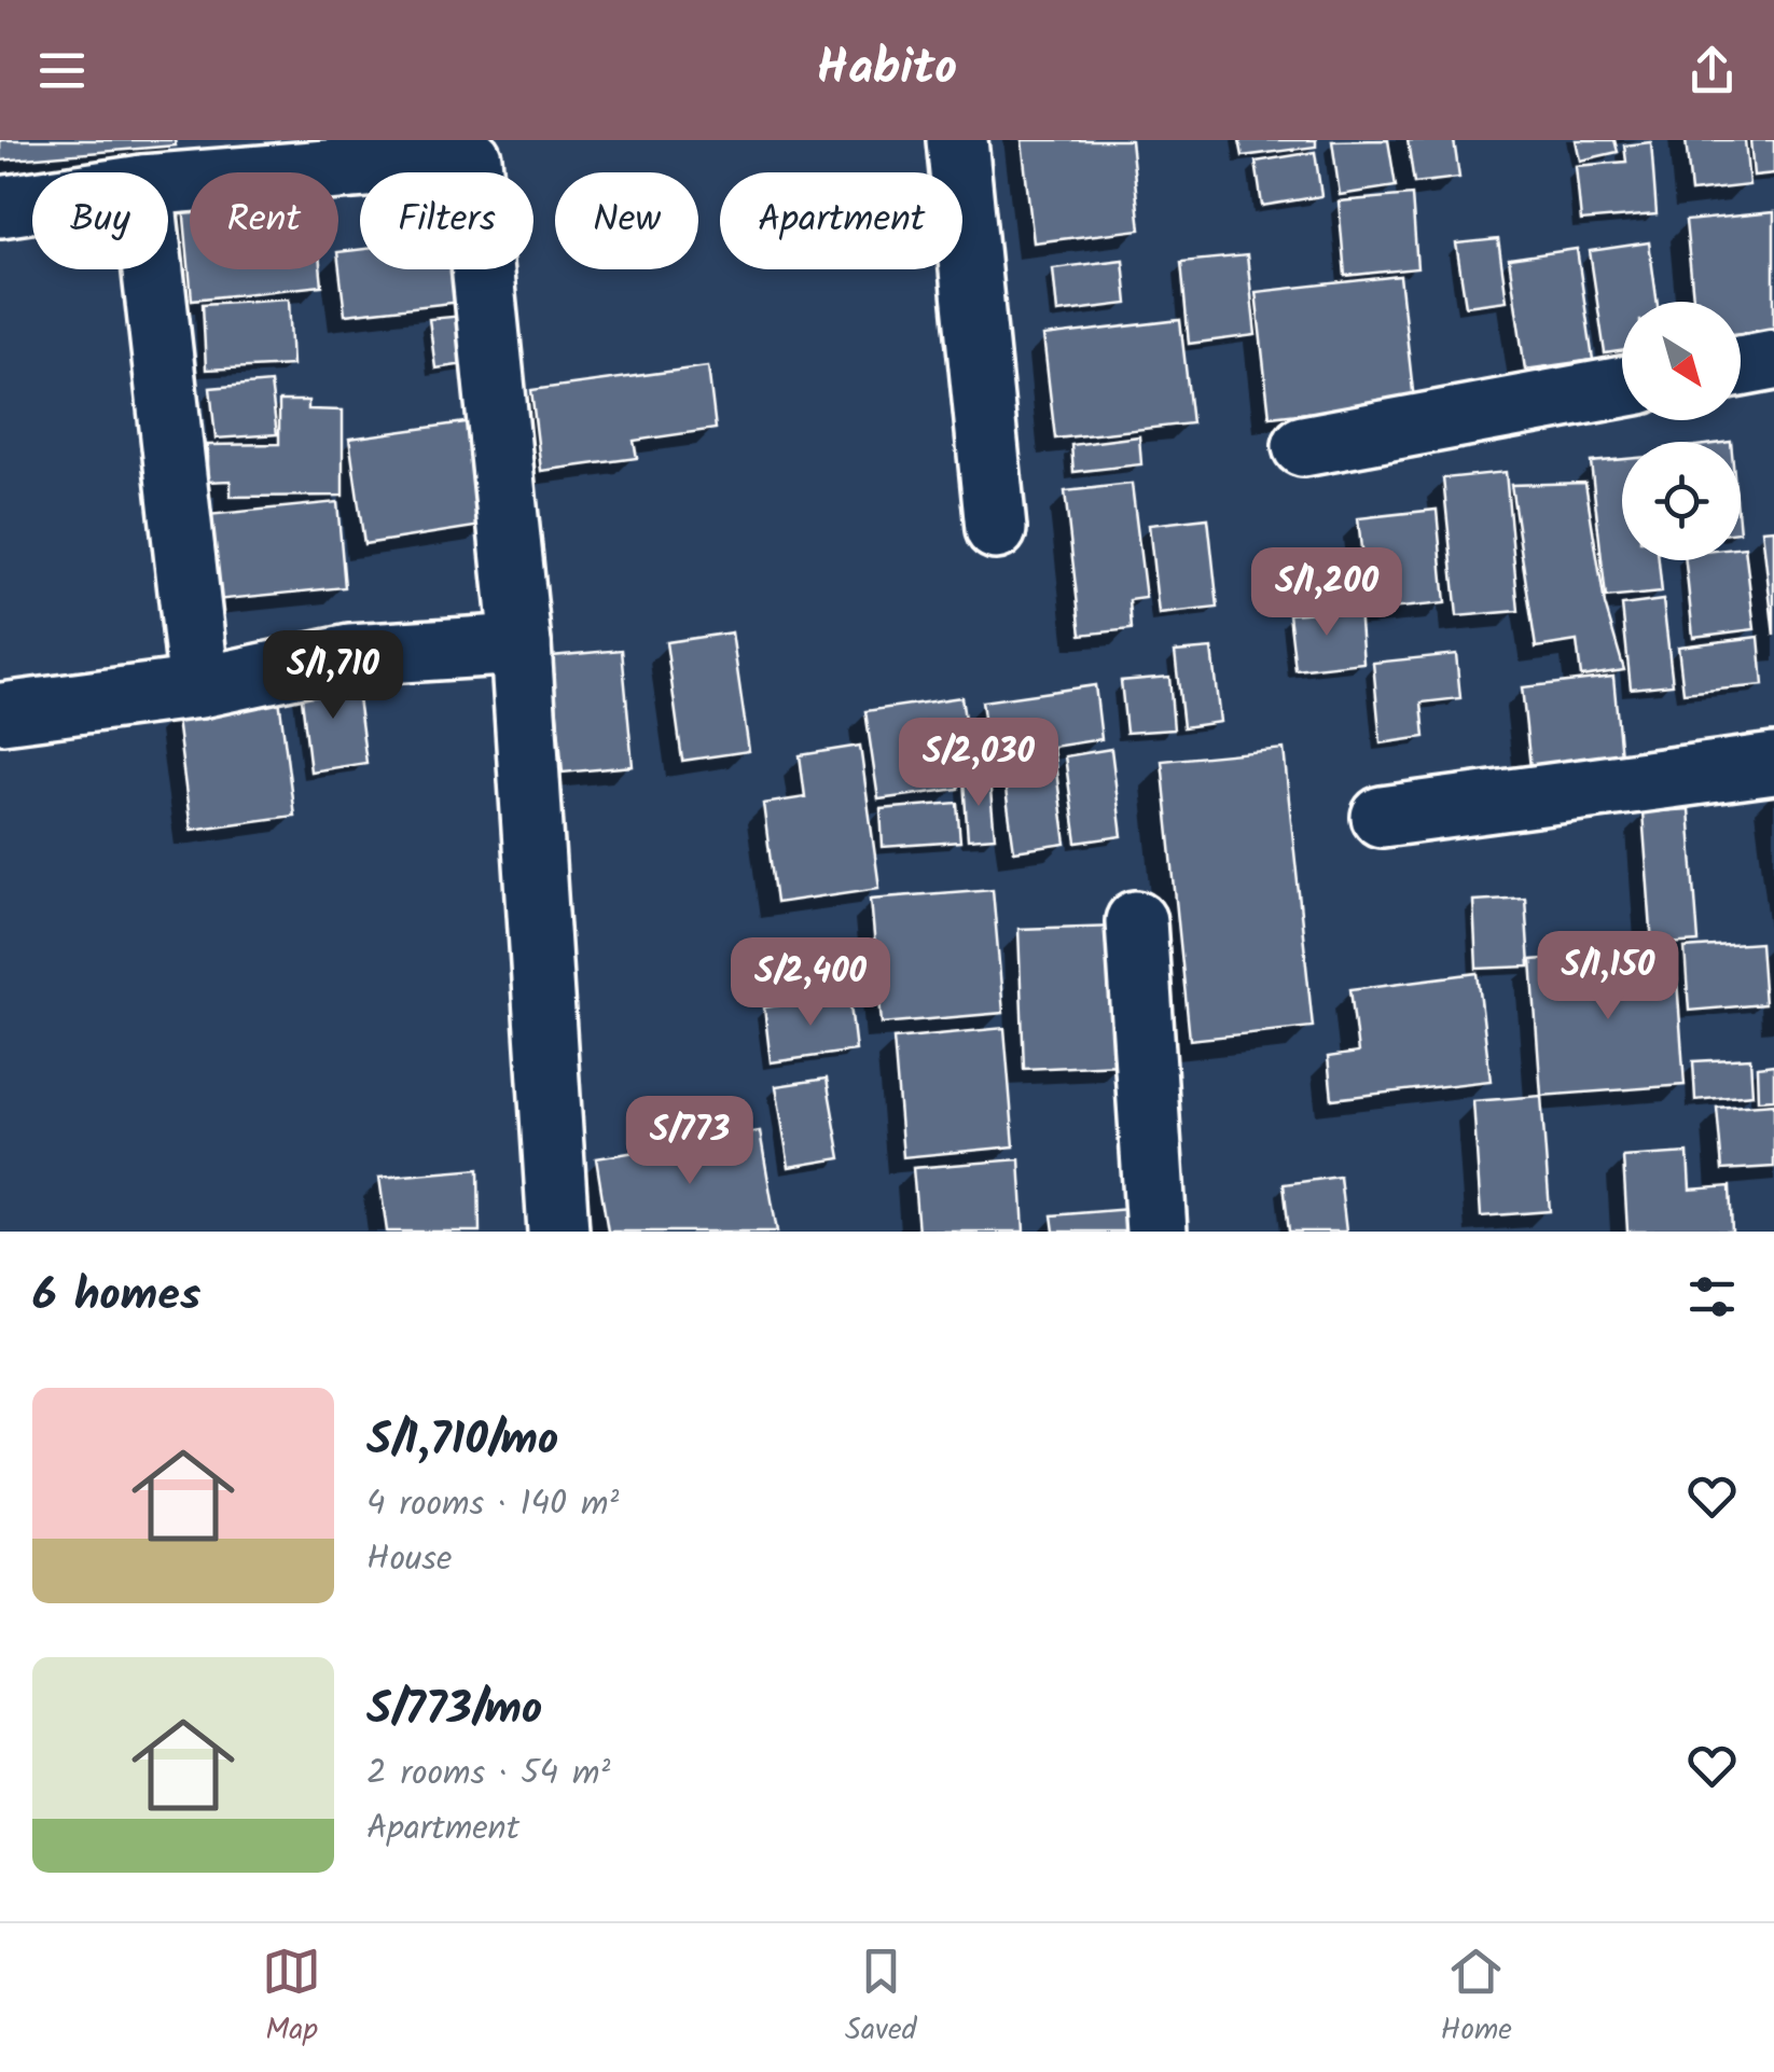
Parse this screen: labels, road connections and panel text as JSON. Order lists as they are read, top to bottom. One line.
{"north":"bottom right","page":{"header":"Habito","chip":["Buy","Rent","Filters","New","Apartment"],"price":["S/1,200","S/1,710","S/2,030","S/1,150","S/2,400","S/773"],"heading":"6 homes","list":[{"name":"S/1,710/mo","note":"4 rooms · 140 m² · House"},{"name":"S/773/mo","note":"2 rooms · 54 m² · Apartment"}],"tabs":["Map","Saved","Home"]}}
